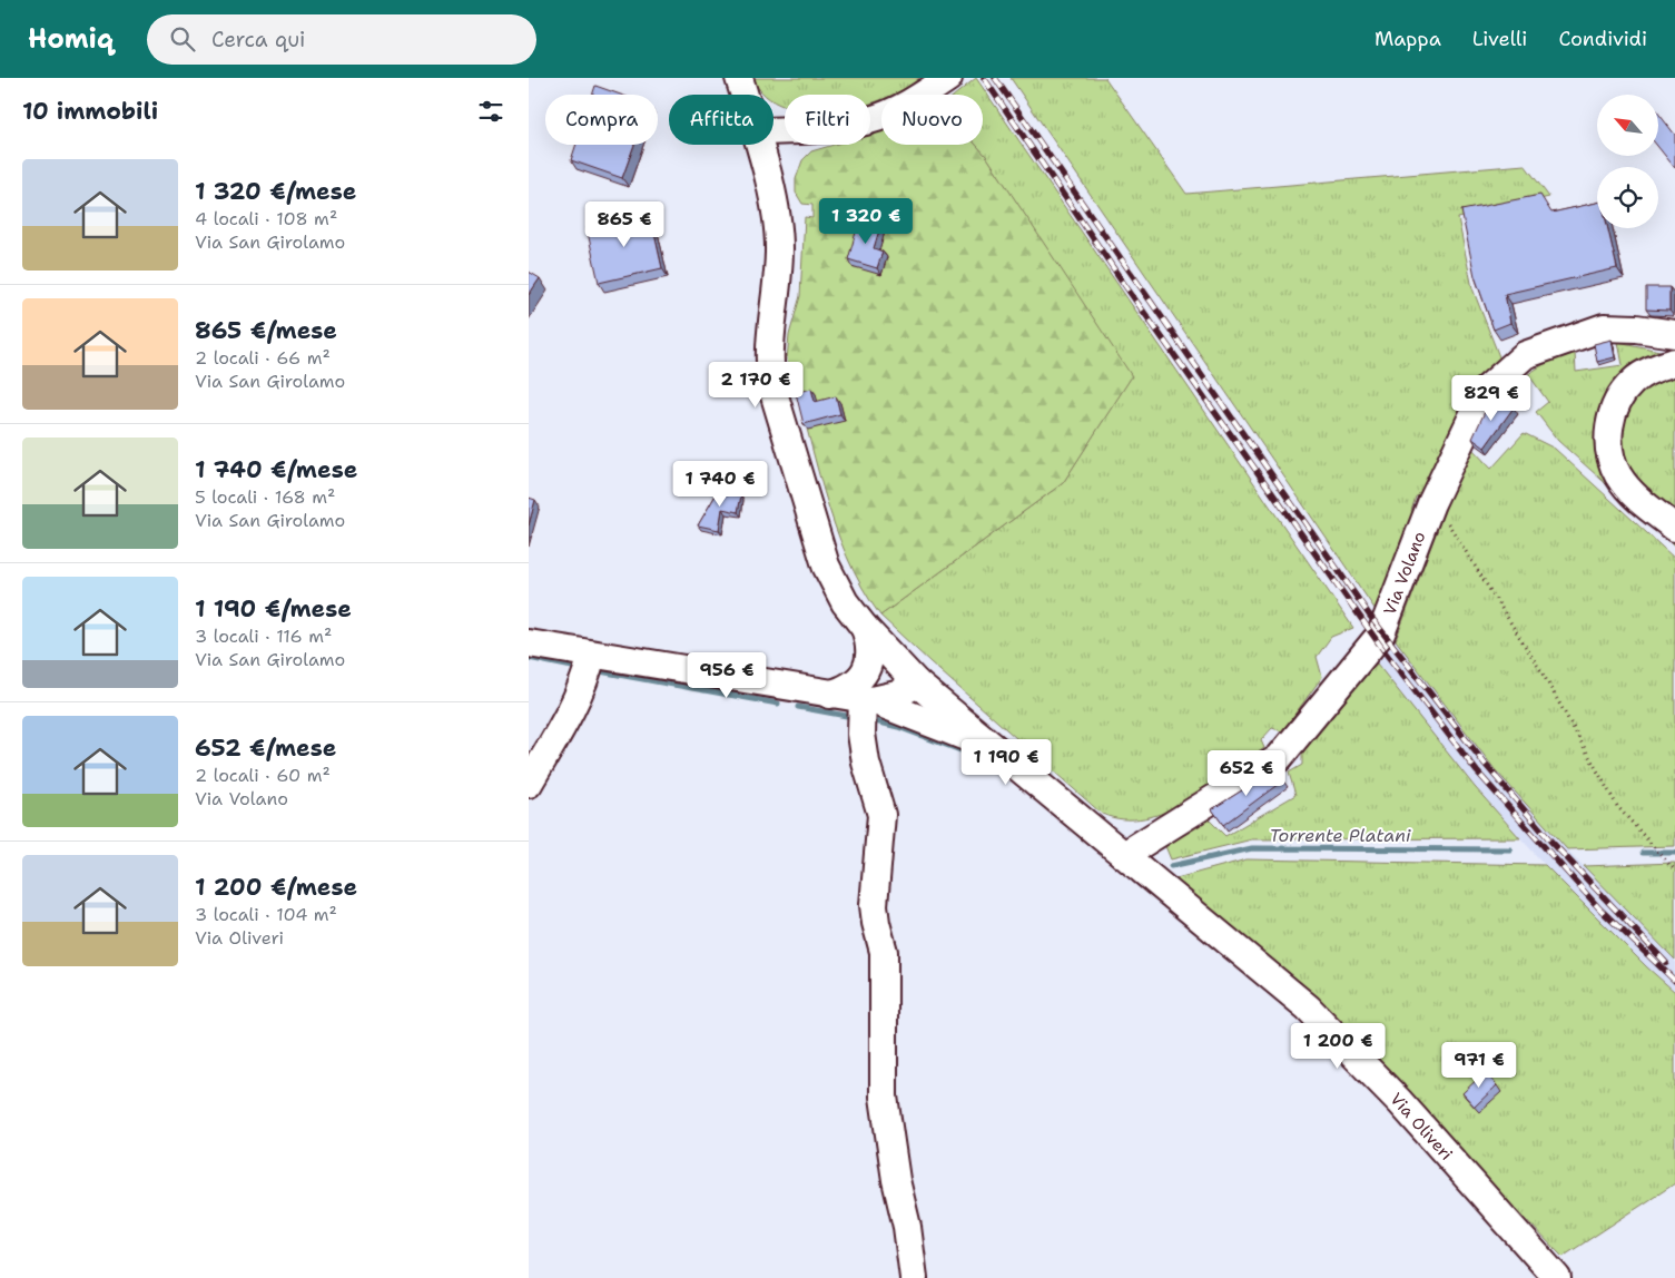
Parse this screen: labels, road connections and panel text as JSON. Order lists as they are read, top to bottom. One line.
{"streets":{"street":["Via Volano","Via Oliveri"]},"crossings":[["Via Volano","Via Oliveri"]],"water":["Torrente Platani"],"north":"top left","page":{"header":"Homiq","search":"Cerca qui","nav":["Mappa","Livelli","Condividi"],"heading":"10 immobili","chip":["Compra","Affitta","Filtri","Nuovo"],"list":[{"name":"1 320 €/mese","note":"4 locali · 108 m² · Via San Girolamo"},{"name":"865 €/mese","note":"2 locali · 66 m² · Via San Girolamo"},{"name":"1 740 €/mese","note":"5 locali · 168 m² · Via San Girolamo"},{"name":"1 190 €/mese","note":"3 locali · 116 m² · Via San Girolamo"},{"name":"652 €/mese","note":"2 locali · 60 m² · Via Volano"},{"name":"1 200 €/mese","note":"3 locali · 104 m² · Via Oliveri"}],"price":["1 320 €","865 €","2 170 €","829 €","1 740 €","956 €","1 190 €","652 €","1 200 €","971 €"]}}
